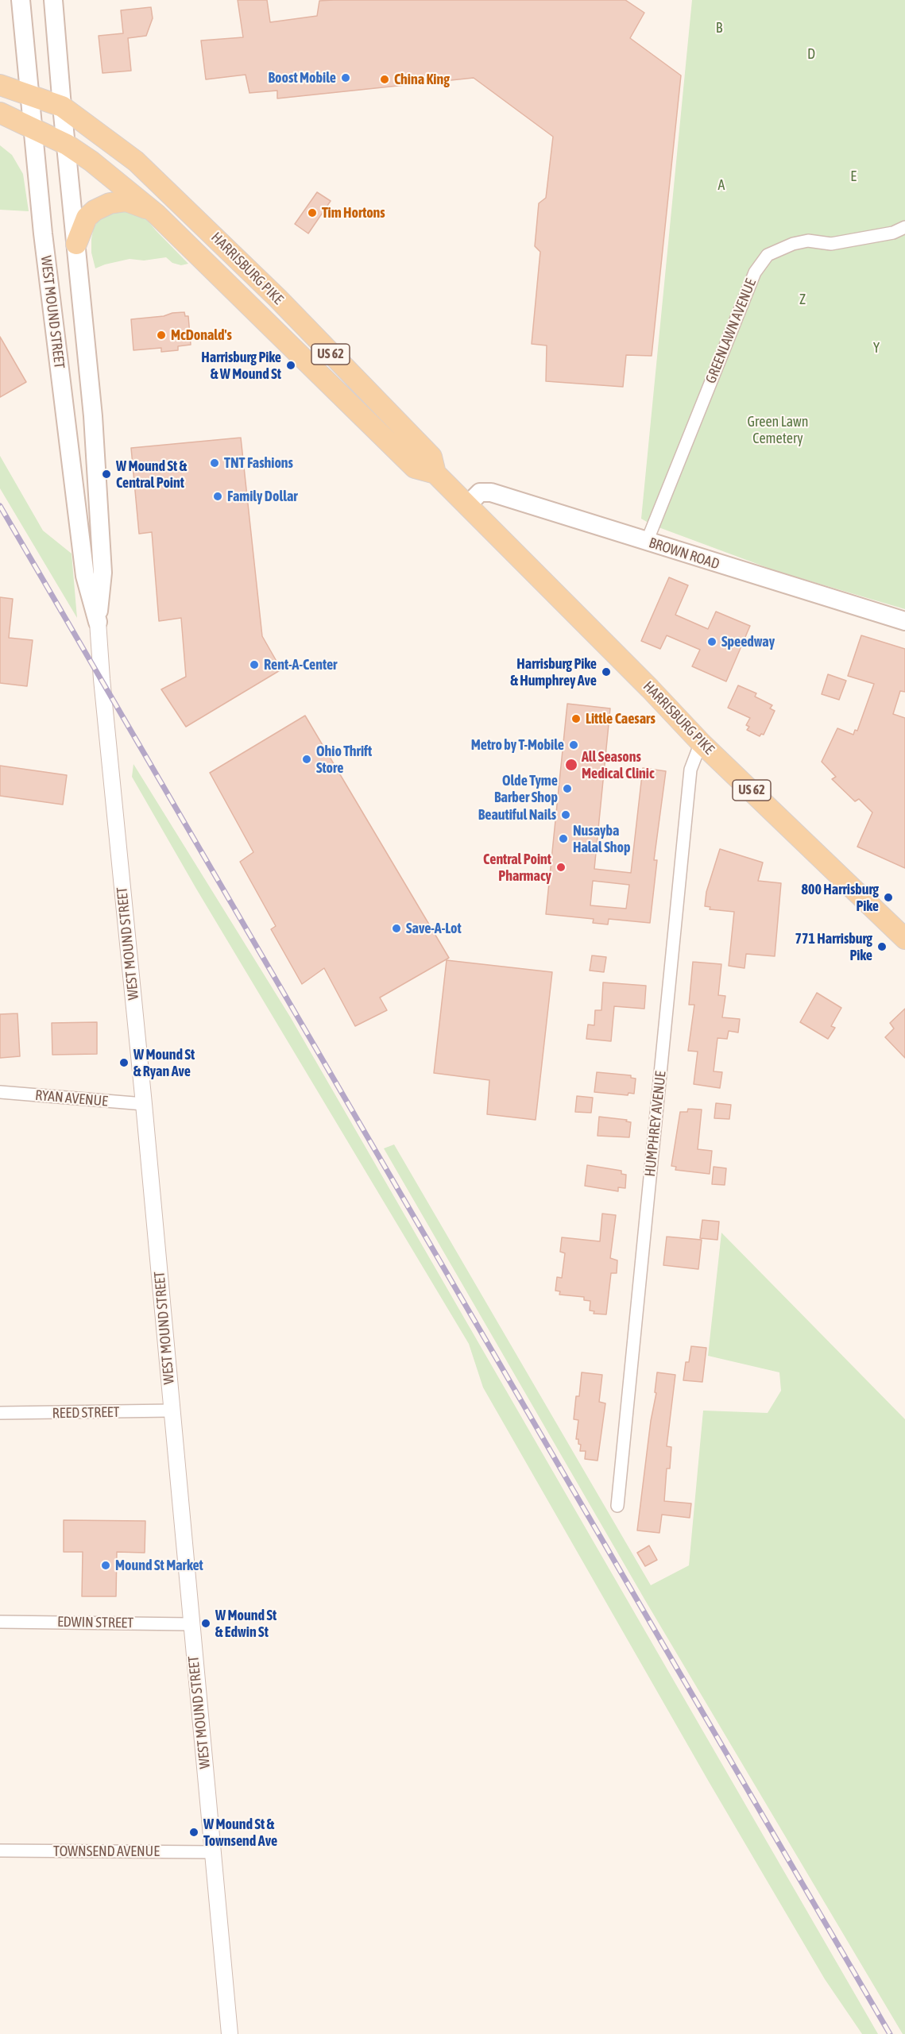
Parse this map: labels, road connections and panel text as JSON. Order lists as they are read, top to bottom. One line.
{"streets":{"main road":["HARRISBURG PIKE","WEST MOUND STREET","US 62","BROWN ROAD"],"street":["GREENLAWN AVENUE","RYAN AVENUE","HUMPHREY AVENUE","REED STREET","EDWIN STREET","TOWNSEND AVENUE"]},"crossings":[["HARRISBURG PIKE","WEST MOUND STREET"],["HARRISBURG PIKE","US 62"],["HARRISBURG PIKE","BROWN ROAD"],["HARRISBURG PIKE","HUMPHREY AVENUE"],["WEST MOUND STREET","US 62"],["WEST MOUND STREET","RYAN AVENUE"],["WEST MOUND STREET","REED STREET"],["WEST MOUND STREET","EDWIN STREET"],["WEST MOUND STREET","TOWNSEND AVENUE"],["GREENLAWN AVENUE","BROWN ROAD"]],"parks":["B","D","E","A","Z","Y","Green Lawn Cemetery"],"places":["Boost Mobile","China King","Tim Hortons","McDonald's","Harrisburg Pike & W Mound St","TNT Fashions","W Mound St & Central Point","Family Dollar","Speedway","Rent-A-Center","Harrisburg Pike & Humphrey Ave","Little Caesars","Metro by T-Mobile","Ohio Thrift Store","All Seasons Medical Clinic","Olde Tyme Barber Shop","Beautiful Nails","Nusayba Halal Shop","Central Point Pharmacy","800 Harrisburg Pike","Save-A-Lot","771 Harrisburg Pike","W Mound St & Ryan Ave","Mound St Market","W Mound St & Edwin St","W Mound St & Townsend Ave"]}
